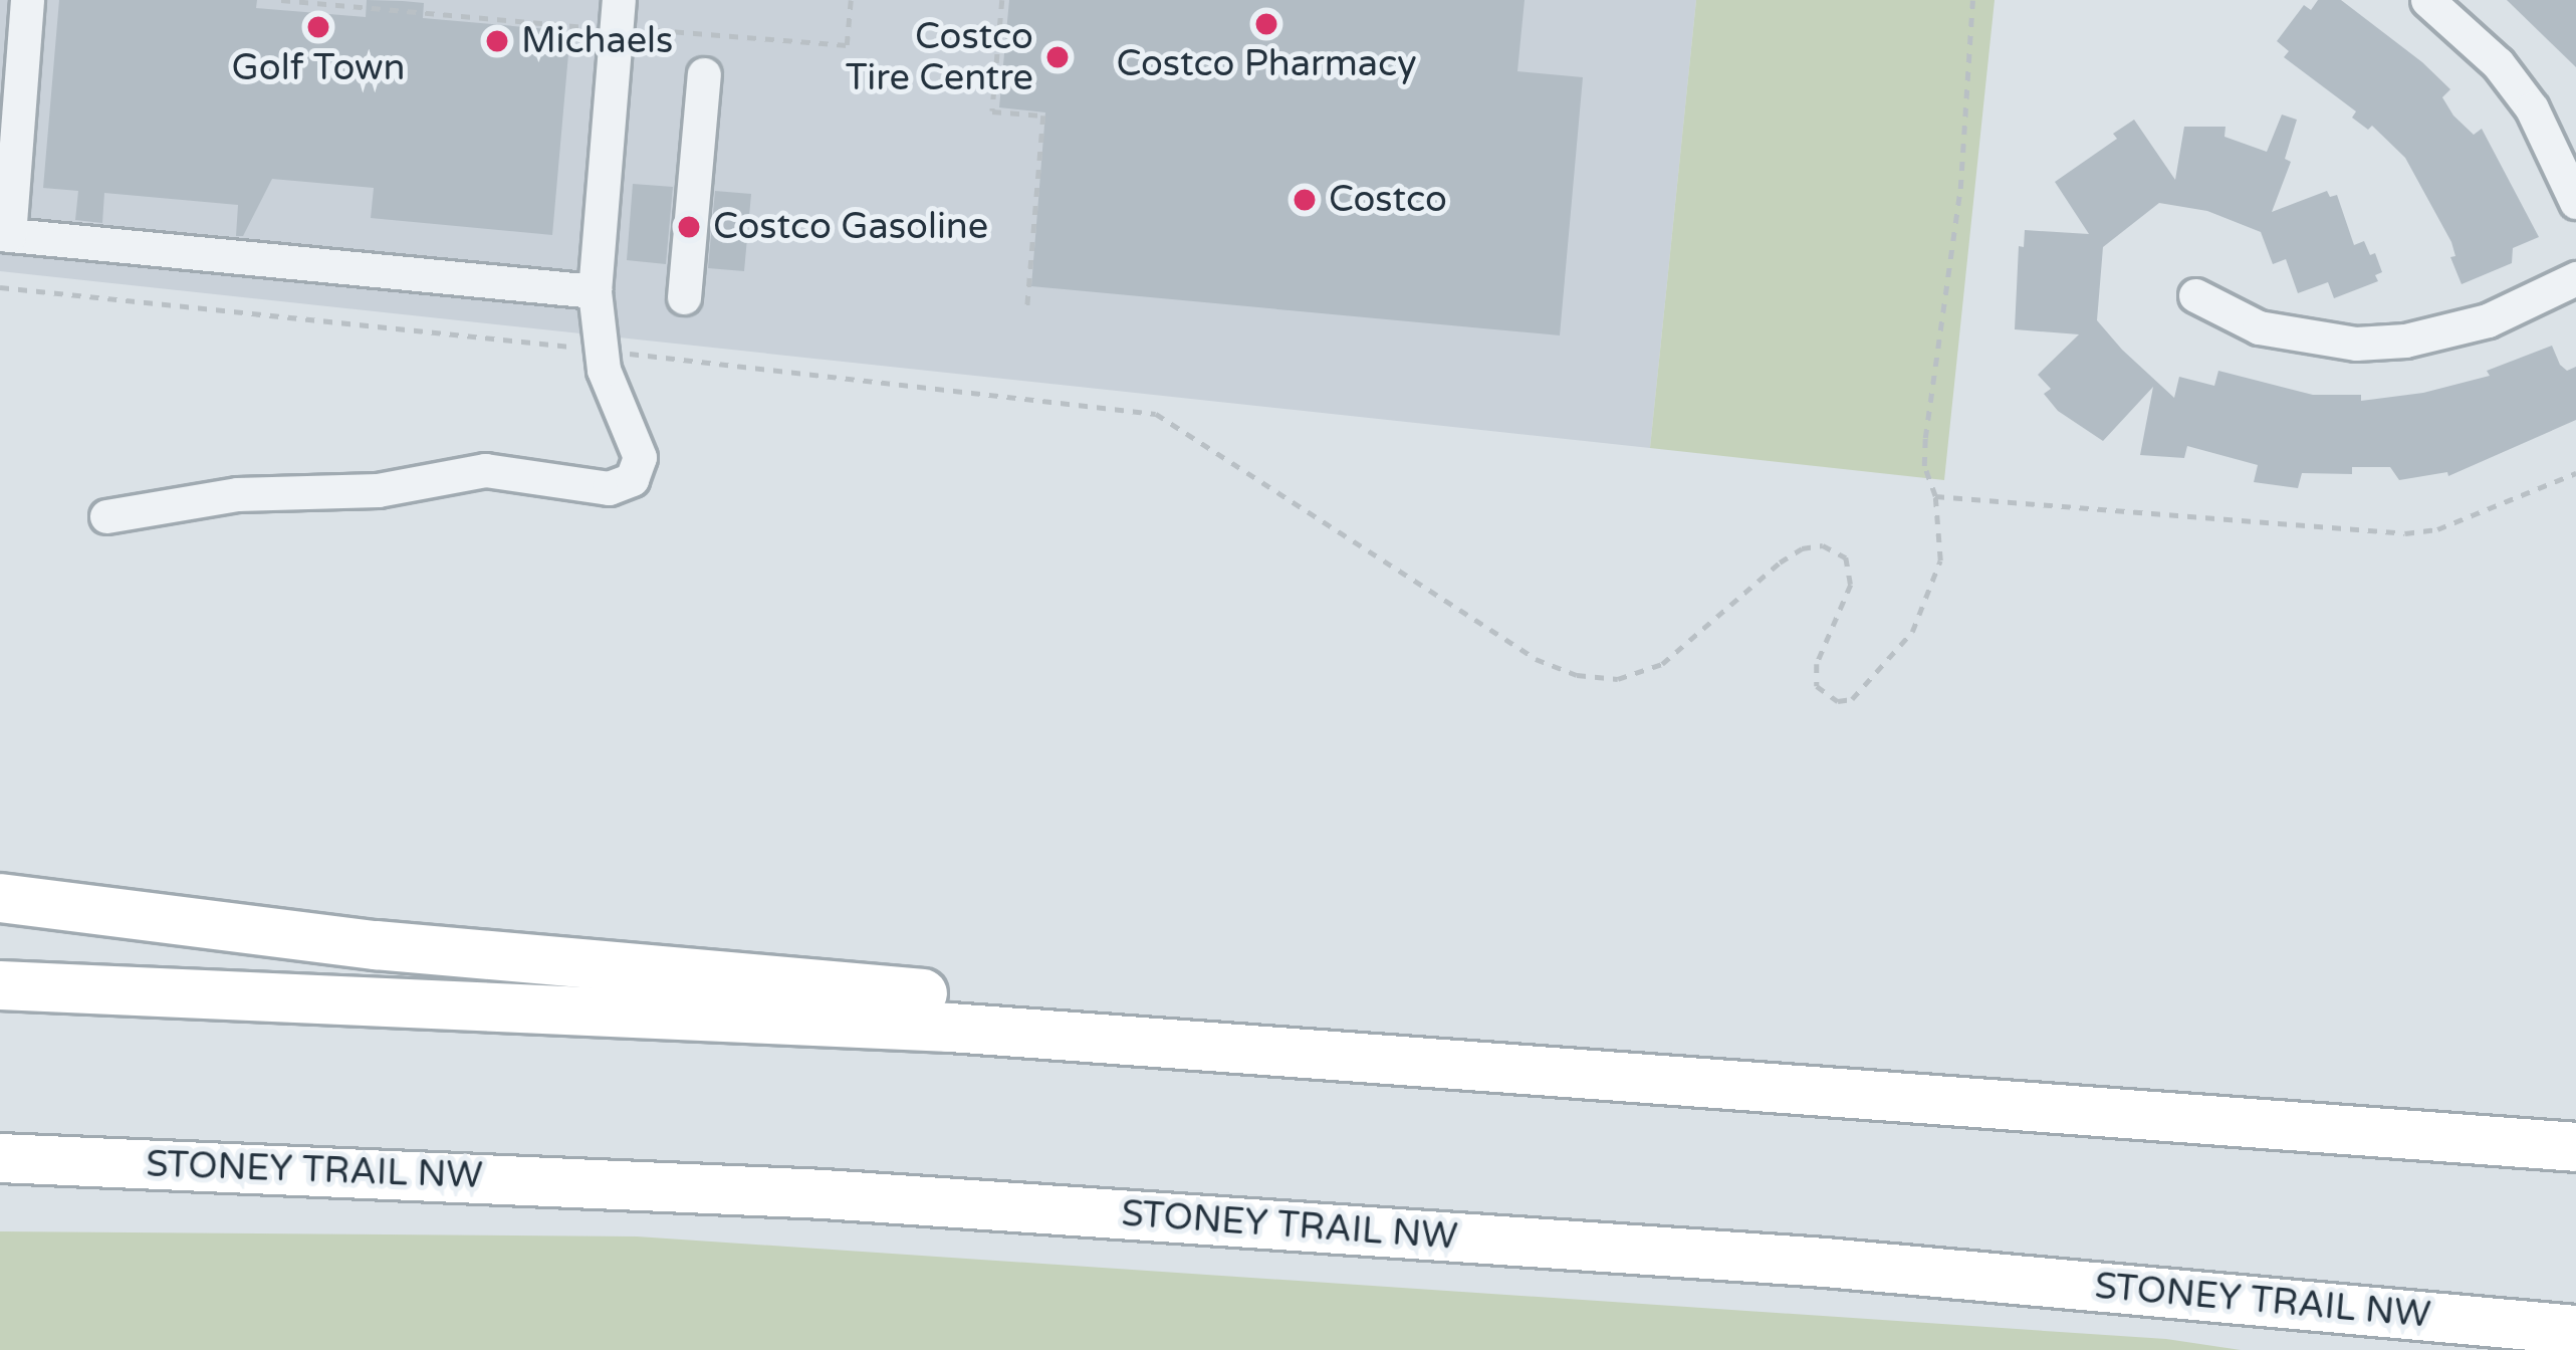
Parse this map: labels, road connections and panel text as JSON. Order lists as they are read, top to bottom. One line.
{"streets":{"highway":["STONEY TRAIL NW"]},"places":["Costco Pharmacy","Golf Town","Michaels","Costco Tire Centre","Costco","Costco Gasoline"]}
